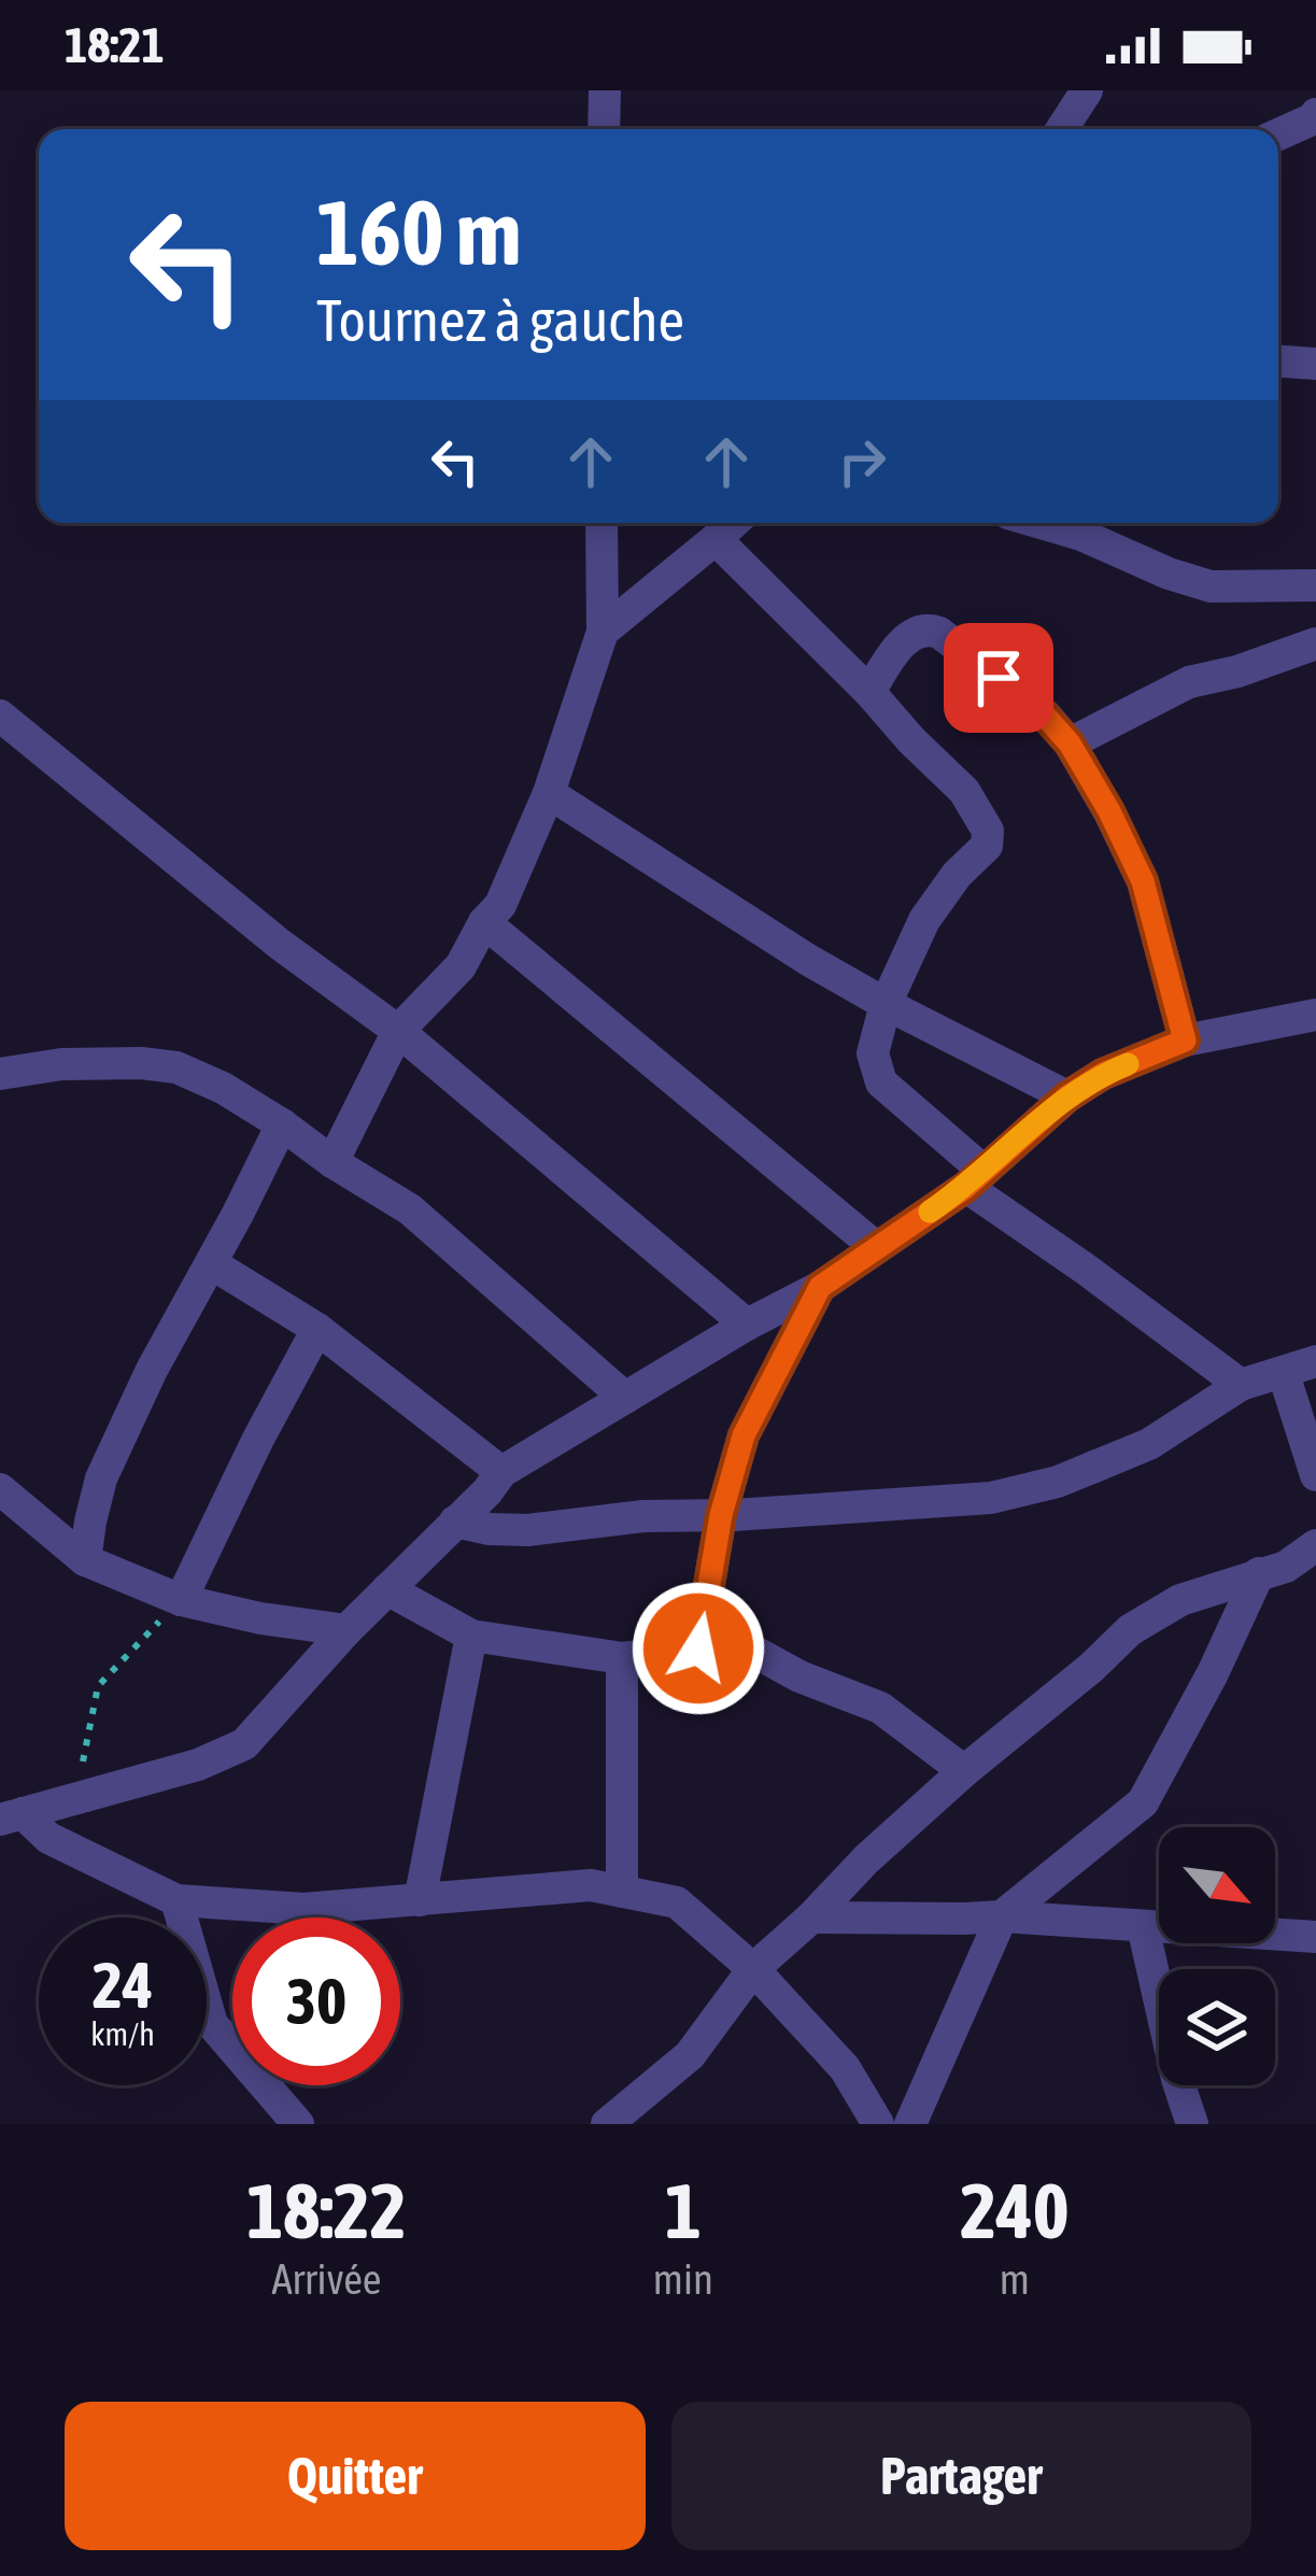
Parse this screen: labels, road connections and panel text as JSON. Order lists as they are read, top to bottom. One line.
{"north":"bottom right","page":{"status":"18:21","turn":["160 m","Tournez à gauche"],"speed":"24 km/h","limit":"30","eta":["18:22","Arrivée","1","min","240","m"],"buttons":["Quitter","Partager"]}}
